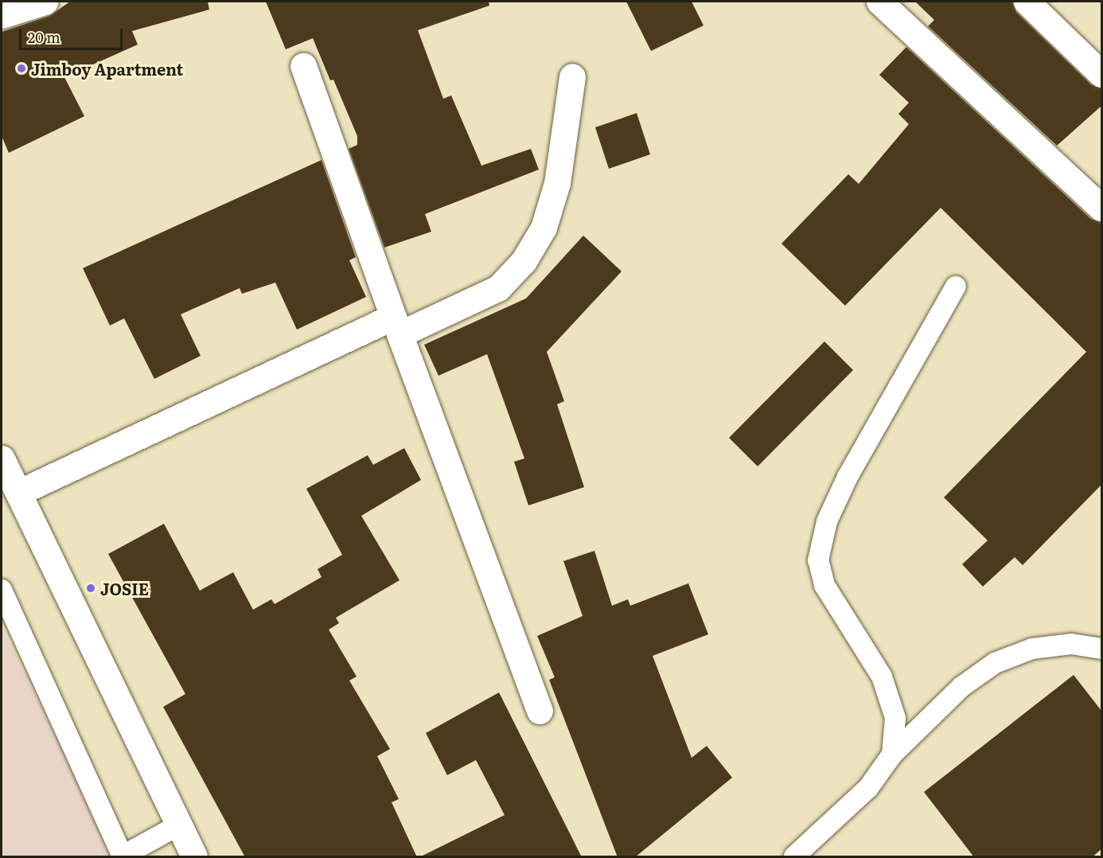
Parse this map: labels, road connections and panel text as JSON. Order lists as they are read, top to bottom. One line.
{"places":["Jimboy Apartment","JOSIE"],"scale_bar":"20 m"}
